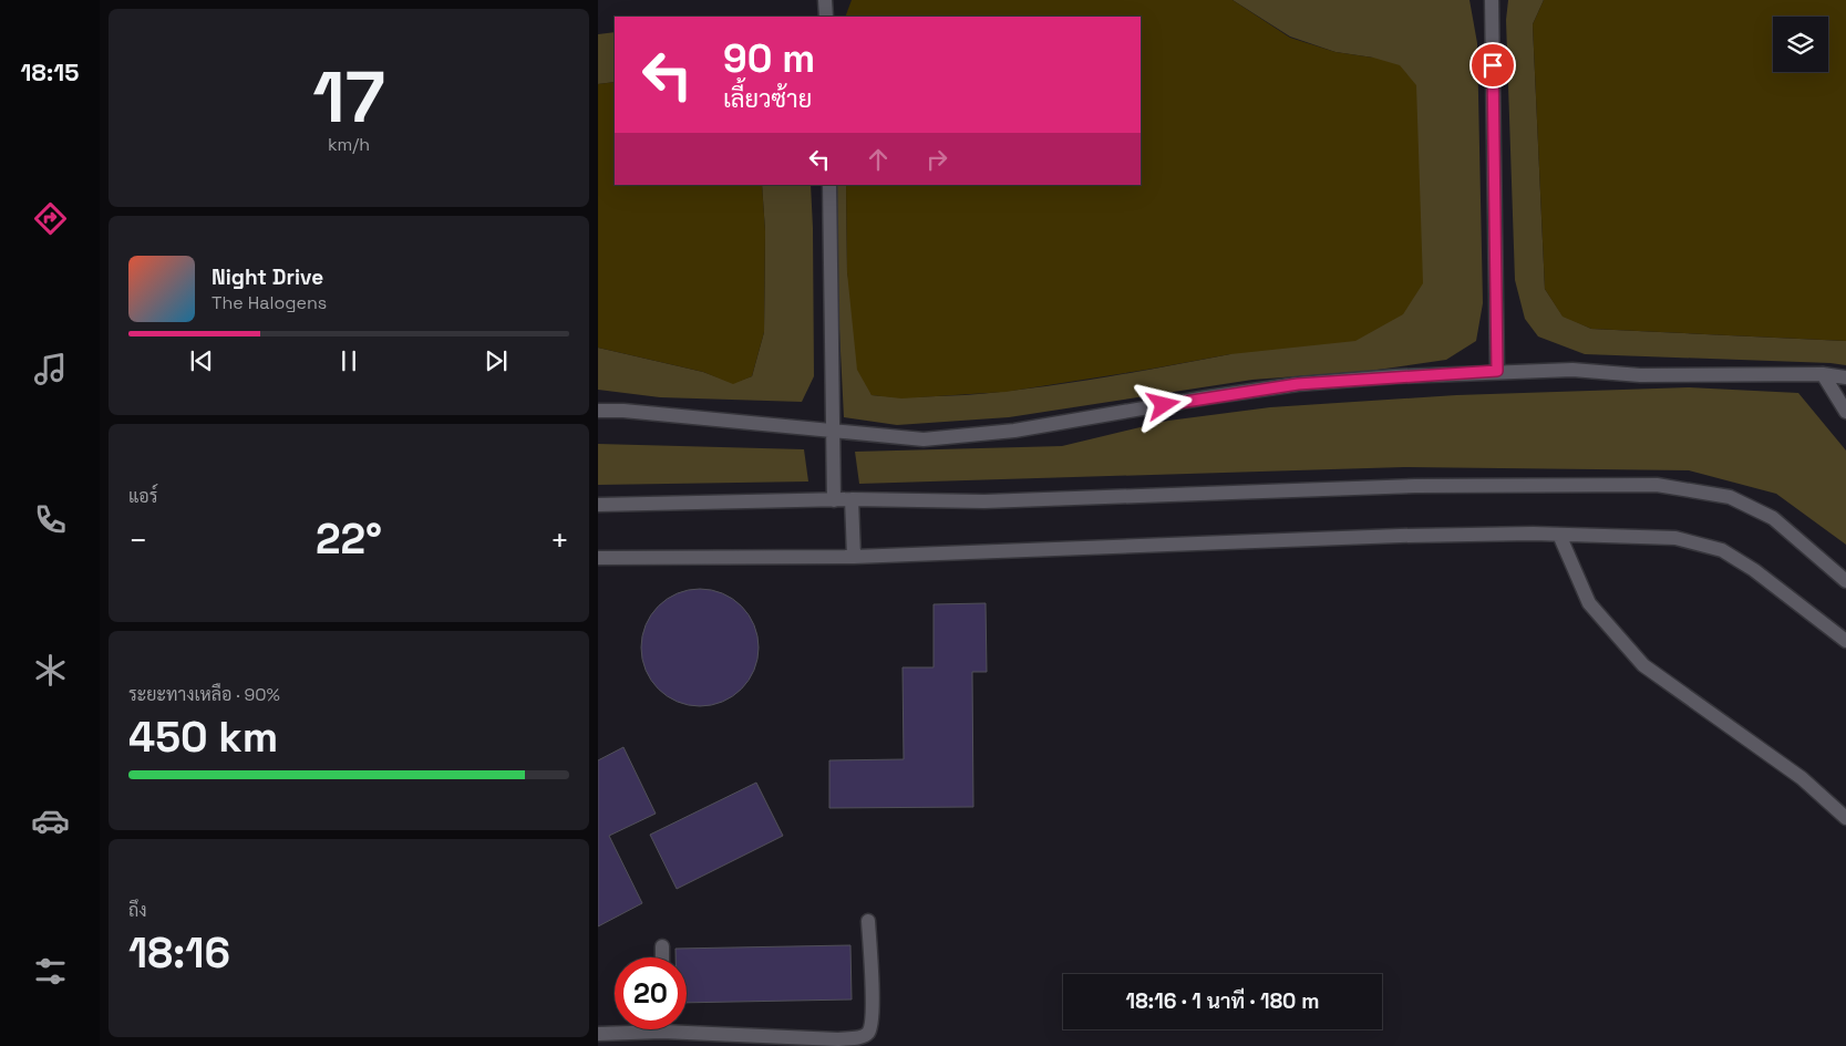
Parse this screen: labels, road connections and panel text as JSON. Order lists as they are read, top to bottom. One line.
{"page":{"tabs":"18:15","tile":[["17","km/h"],"แอร์",["ระยะทางเหลือ · 90%","450 km"],["ถึง","18:16"]],"turn":["90 m","เลี้ยวซ้าย"],"song":["Night Drive","The Halogens"],"heat":["−","22°","+"],"limit":"20","trip":"18:16 · 1 นาที · 180 m"}}
